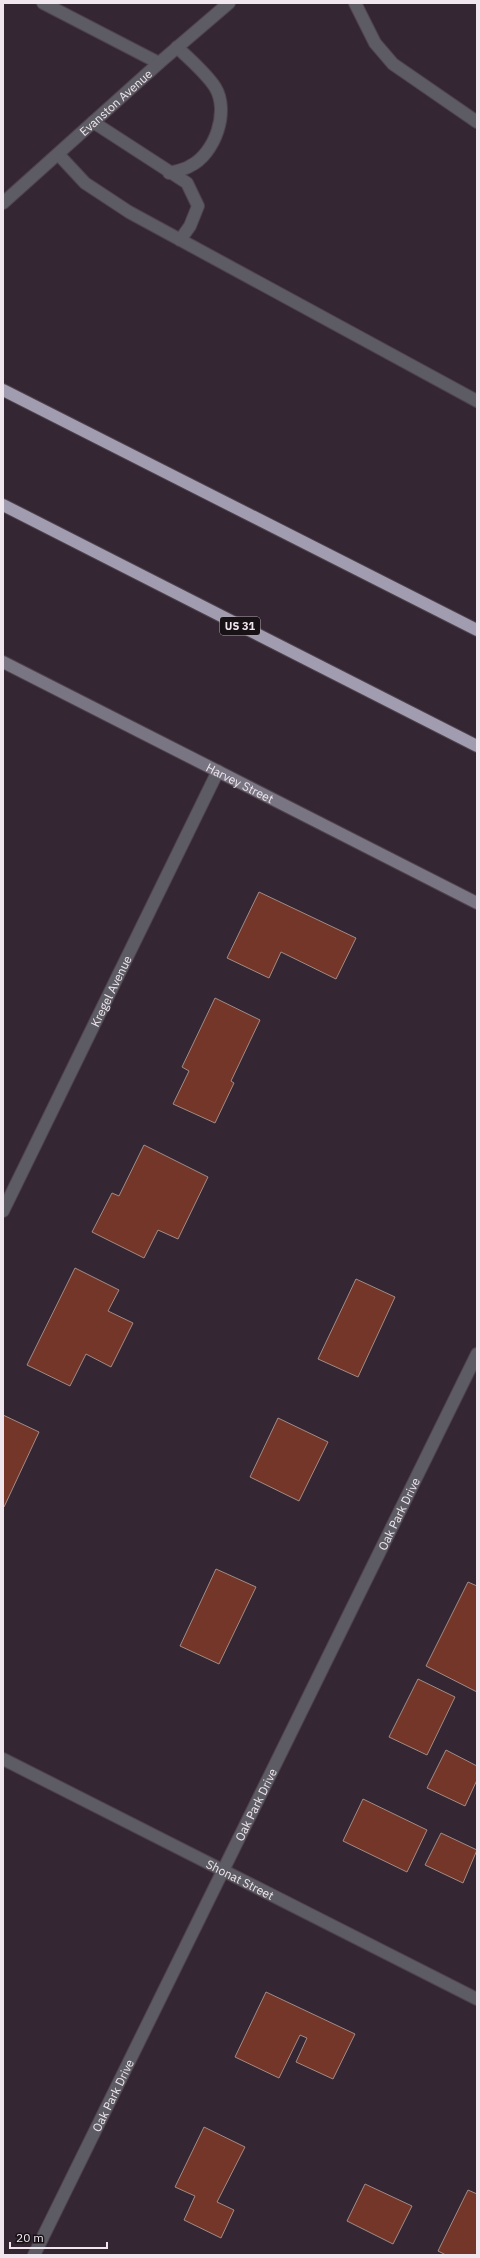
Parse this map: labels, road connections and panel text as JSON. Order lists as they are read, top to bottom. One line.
{"streets":{"highway":["US 31"],"street":["Evanston Avenue","Harvey Street","Kregel Avenue","Oak Park Drive","Shonat Street"]},"crossings":[["Harvey Street","Kregel Avenue"],["Oak Park Drive","Shonat Street"]],"scale_bar":"20 m"}
